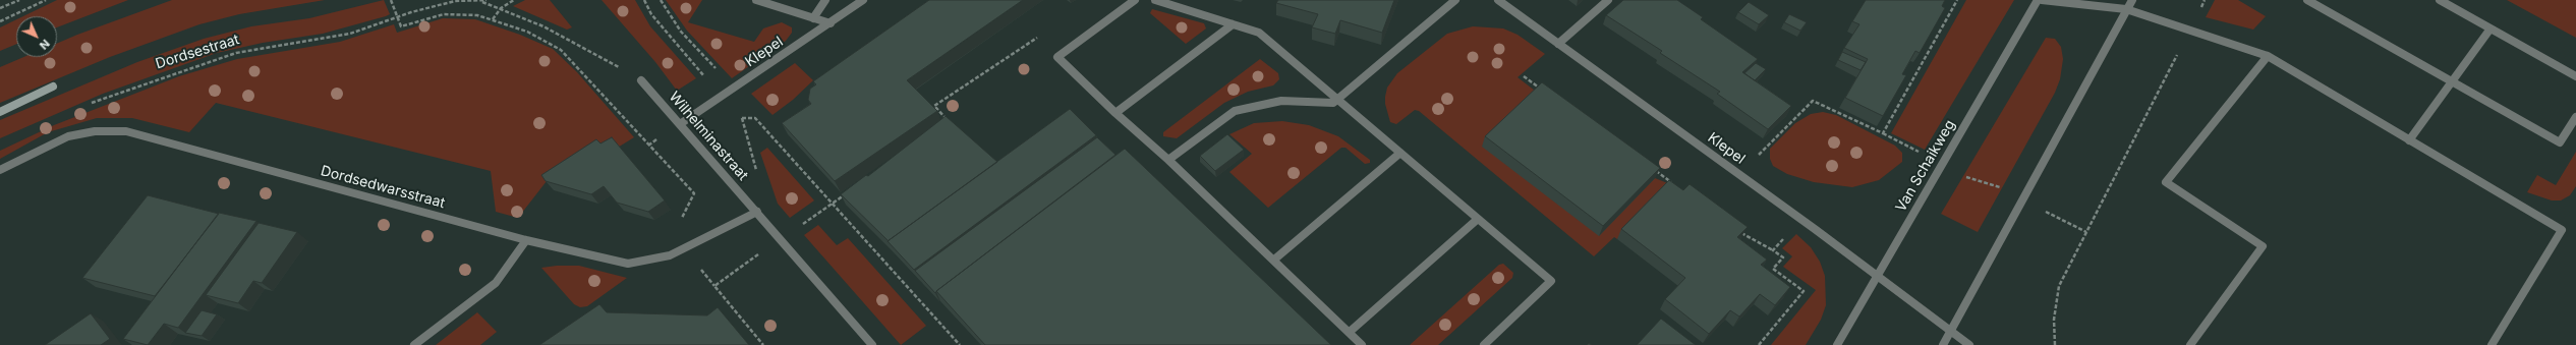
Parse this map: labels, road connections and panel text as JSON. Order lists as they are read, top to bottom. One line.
{"streets":{"street":["Klepel","Wilhelminastraat","Van Schaikweg","Dordsedwarsstraat"],"path":["Dordsestraat"]},"crossings":[["Klepel","Wilhelminastraat"],["Klepel","Van Schaikweg"],["Wilhelminastraat","Dordsedwarsstraat"]],"north":"bottom right"}
